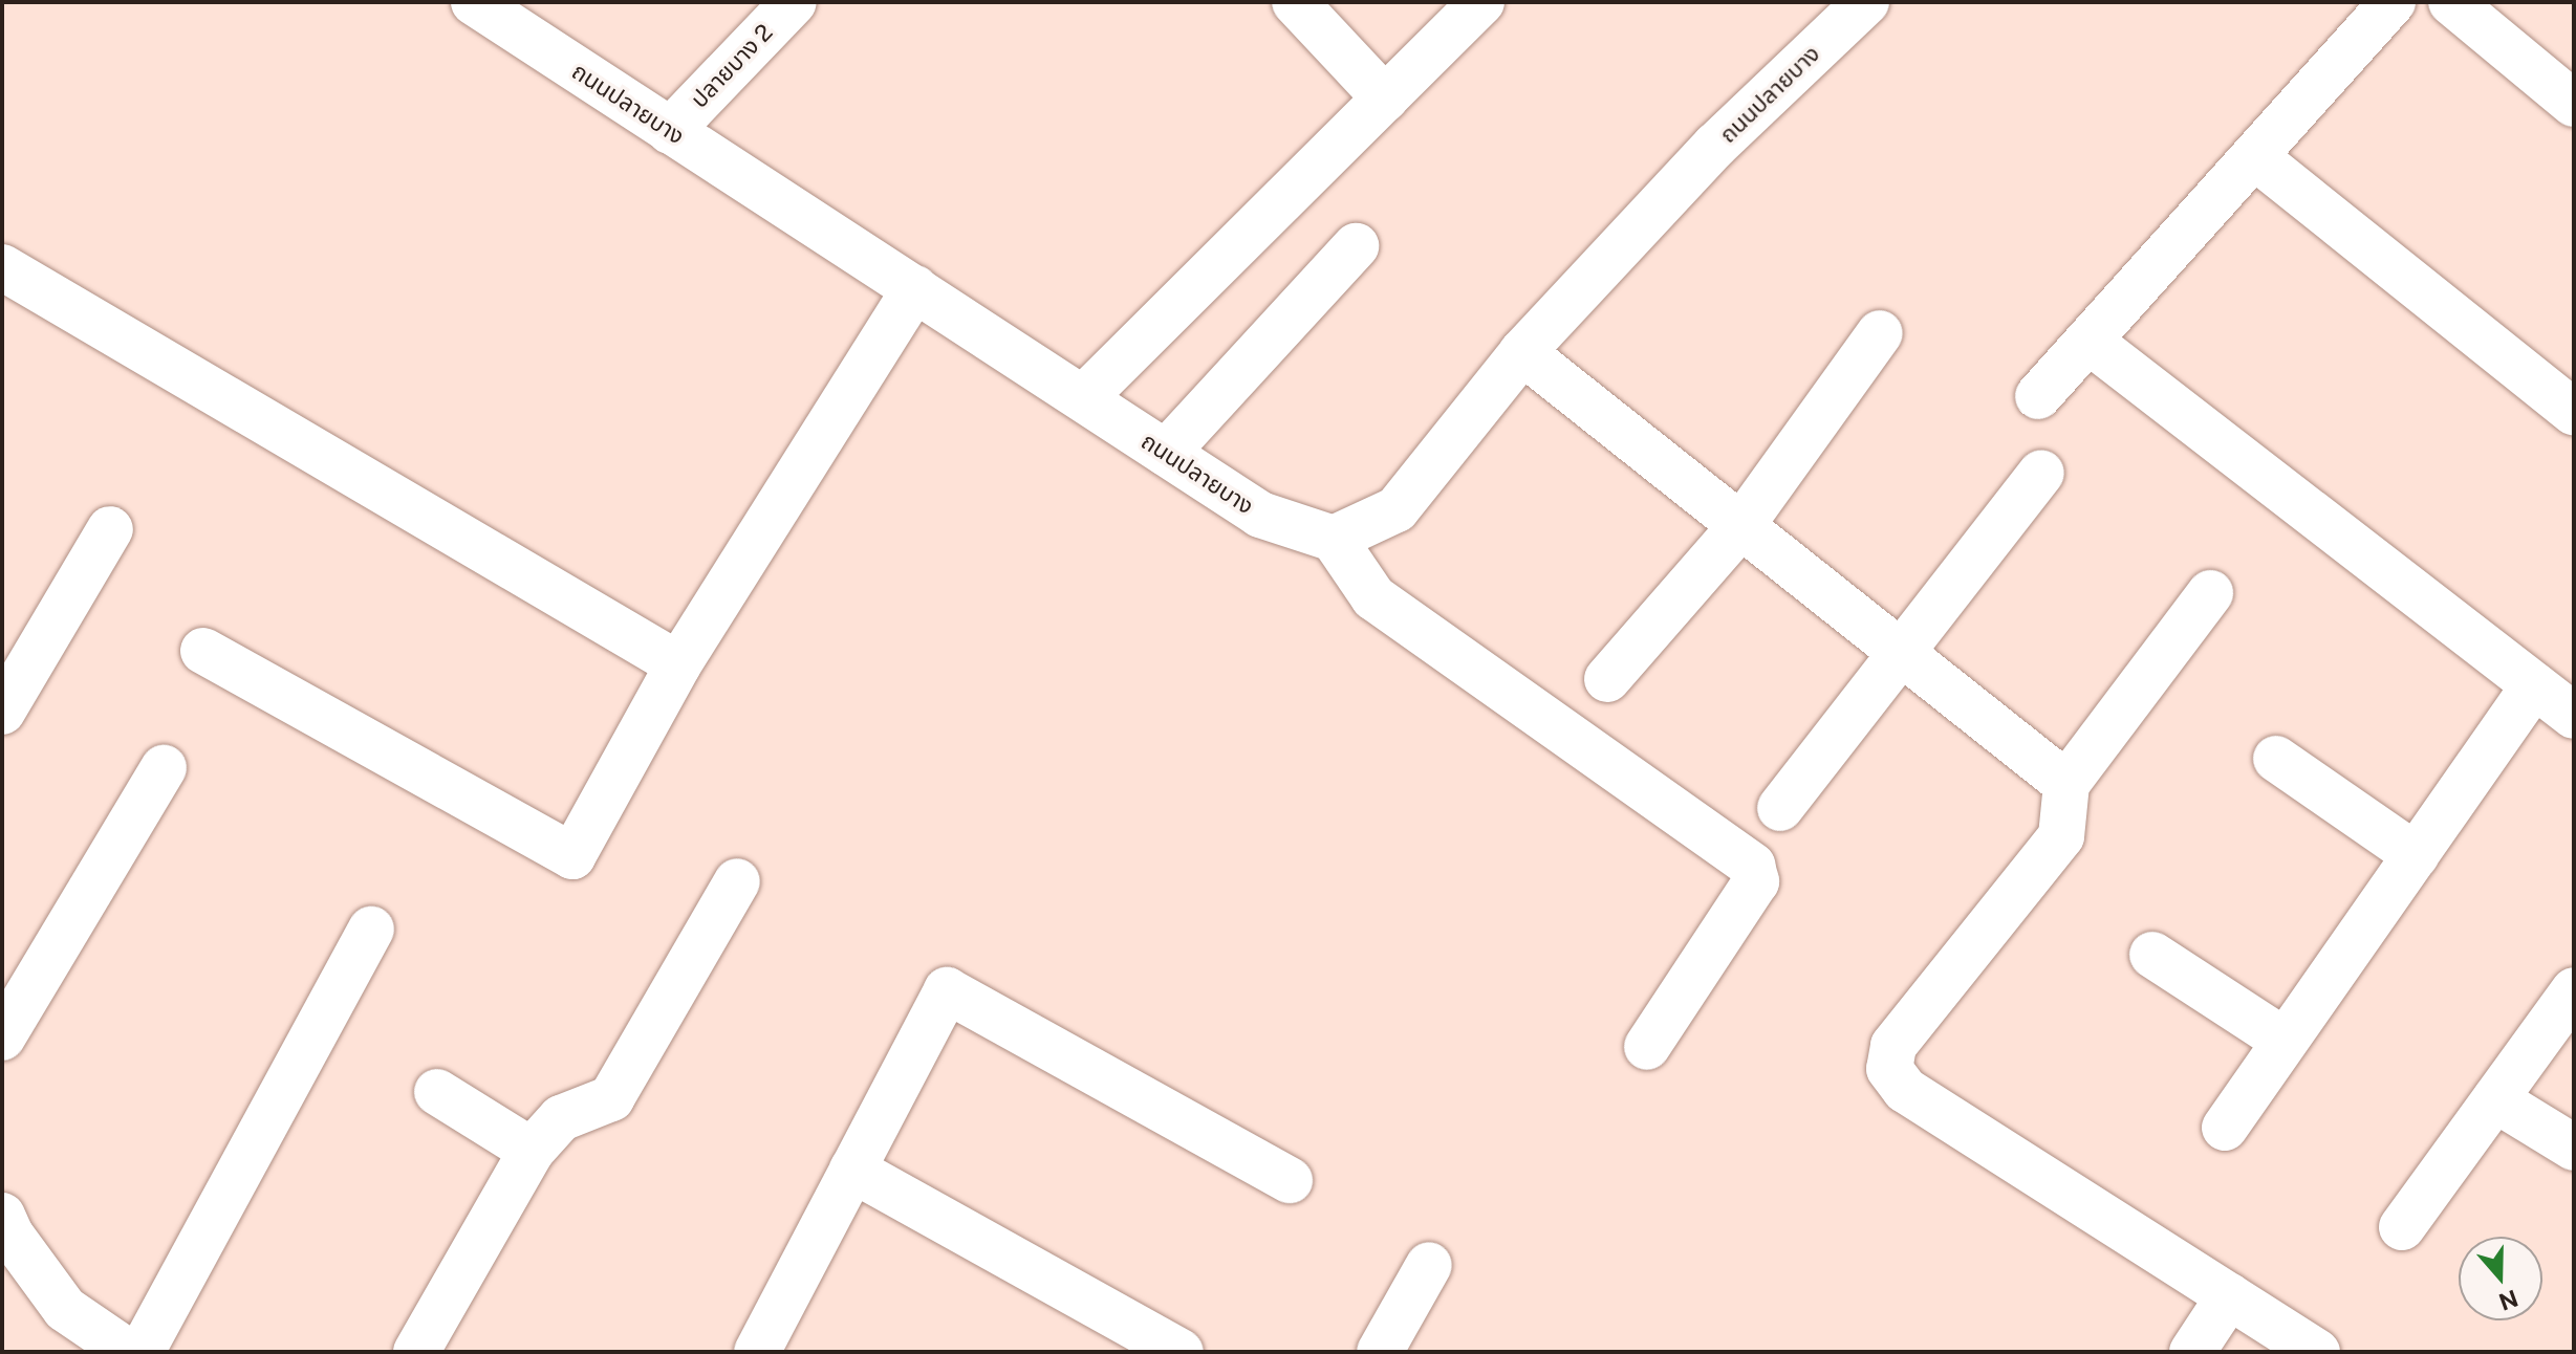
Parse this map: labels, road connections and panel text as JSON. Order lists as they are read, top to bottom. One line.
{"streets":{"street":["ปลายบาง 2","ถนนปลายบาง"]},"crossings":[["ปลายบาง 2","ถนนปลายบาง"]],"north":"bottom"}
